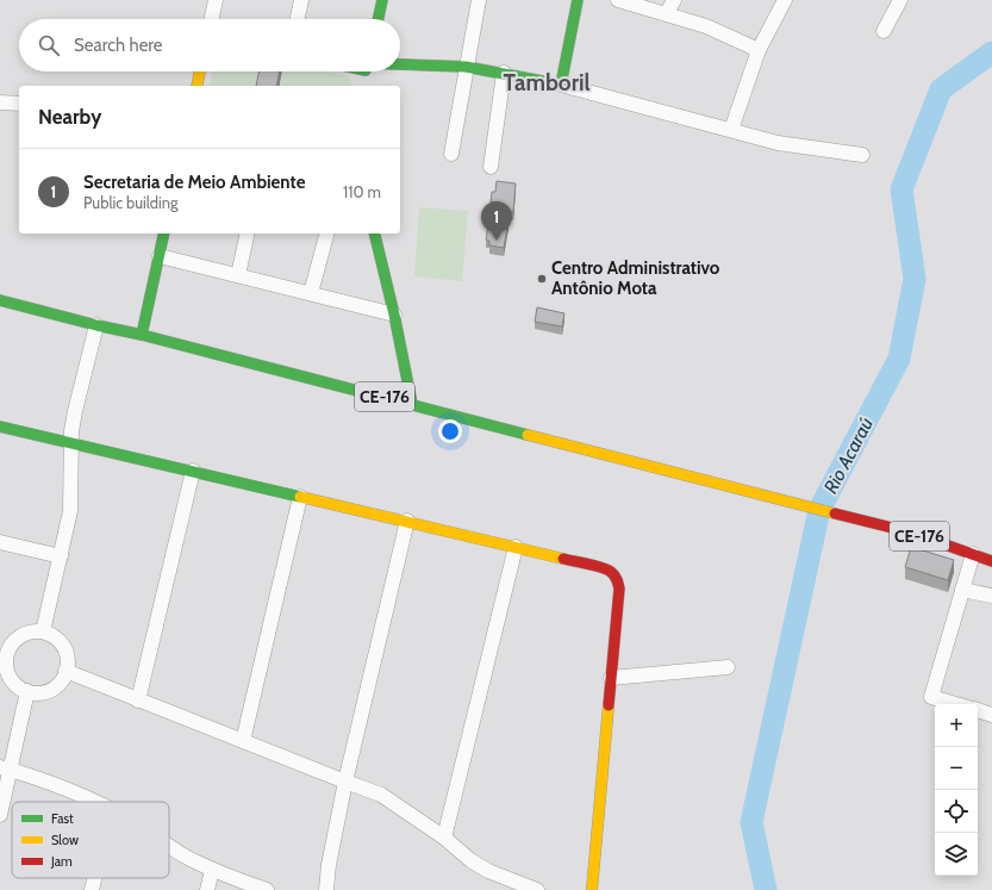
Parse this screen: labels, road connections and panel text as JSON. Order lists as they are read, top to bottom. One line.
{"streets":{"street":["CE-176"]},"districts":["Tamboril"],"water":["Rio Acaraú"],"places":["Centro Administrativo Antônio Mota"],"legend":["Fast","Slow","Jam"],"page":{"search":"Search here","heading":"Nearby","list":[{"mark":"1","name":"Secretaria de Meio Ambiente","note":"Public building","value":"110 m"}],"pins":"1","map_buttons":["+","−"]}}
